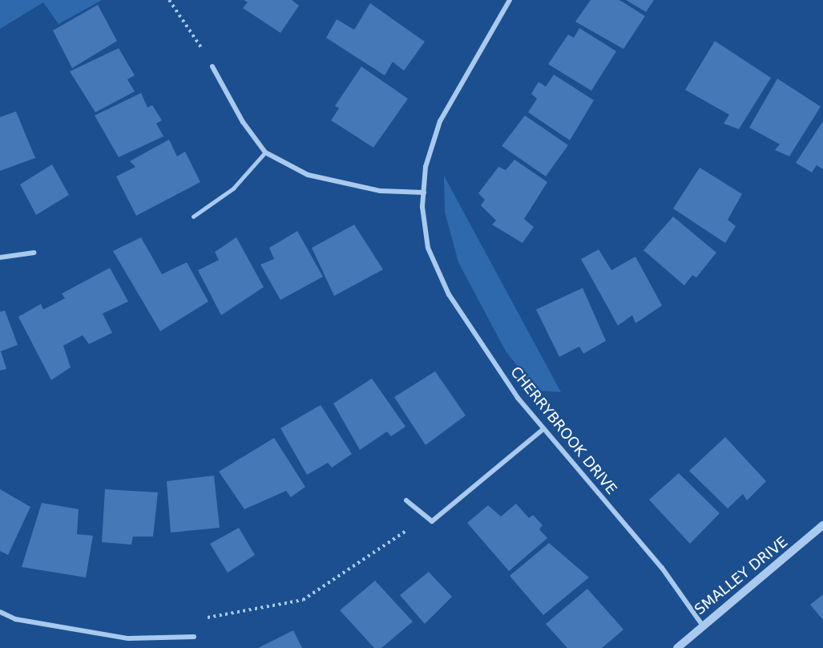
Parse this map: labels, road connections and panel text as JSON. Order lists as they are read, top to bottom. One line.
{"streets":{"street":["CHERRYBROOK DRIVE","SMALLEY DRIVE"]},"crossings":[["CHERRYBROOK DRIVE","SMALLEY DRIVE"]]}
